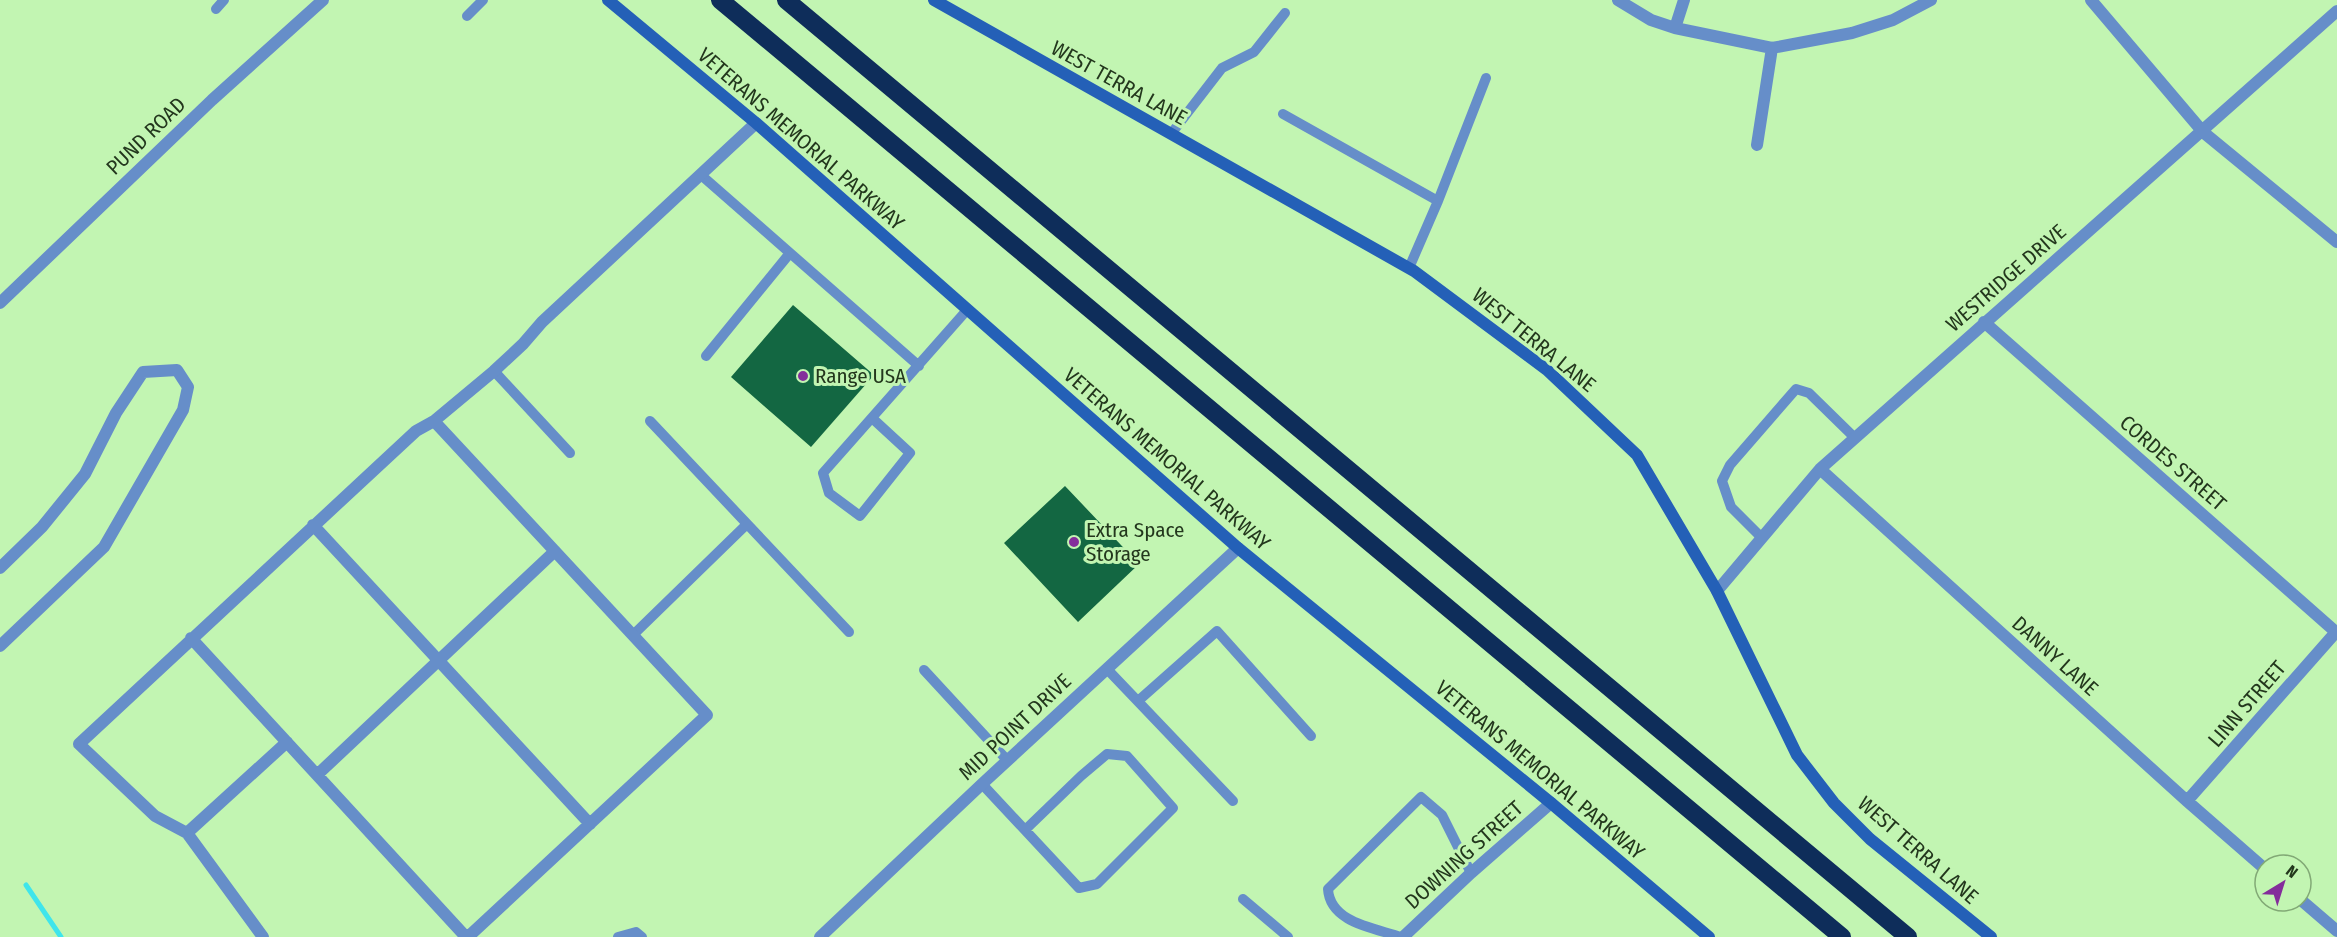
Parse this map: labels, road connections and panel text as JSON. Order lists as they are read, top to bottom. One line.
{"streets":{"street":["WEST TERRA LANE","PUND ROAD","VETERANS MEMORIAL PARKWAY","WESTRIDGE DRIVE","CORDES STREET","DANNY LANE","LINN STREET","MID POINT DRIVE","DOWNING STREET"]},"crossings":[["WEST TERRA LANE","WESTRIDGE DRIVE"],["VETERANS MEMORIAL PARKWAY","MID POINT DRIVE"],["VETERANS MEMORIAL PARKWAY","DOWNING STREET"],["WESTRIDGE DRIVE","CORDES STREET"],["WESTRIDGE DRIVE","DANNY LANE"],["CORDES STREET","LINN STREET"],["DANNY LANE","LINN STREET"]],"places":["Range USA","Extra Space Storage"],"north":"top right"}
